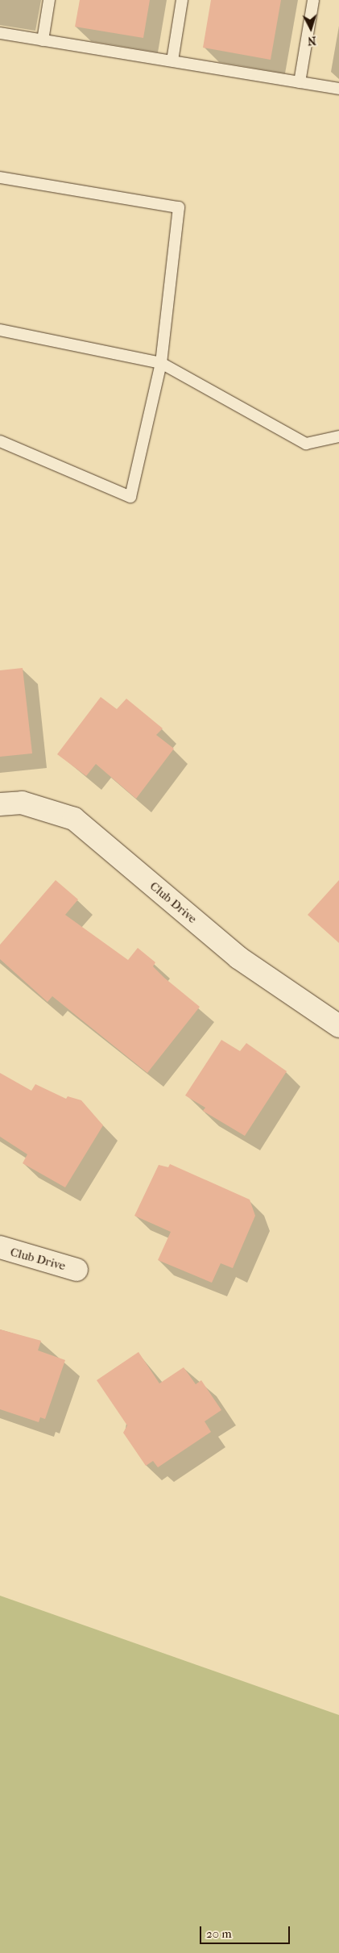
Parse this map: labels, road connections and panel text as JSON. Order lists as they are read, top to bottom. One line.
{"streets":{"street":["Club Drive"]},"scale_bar":"20 m","north":"bottom"}
